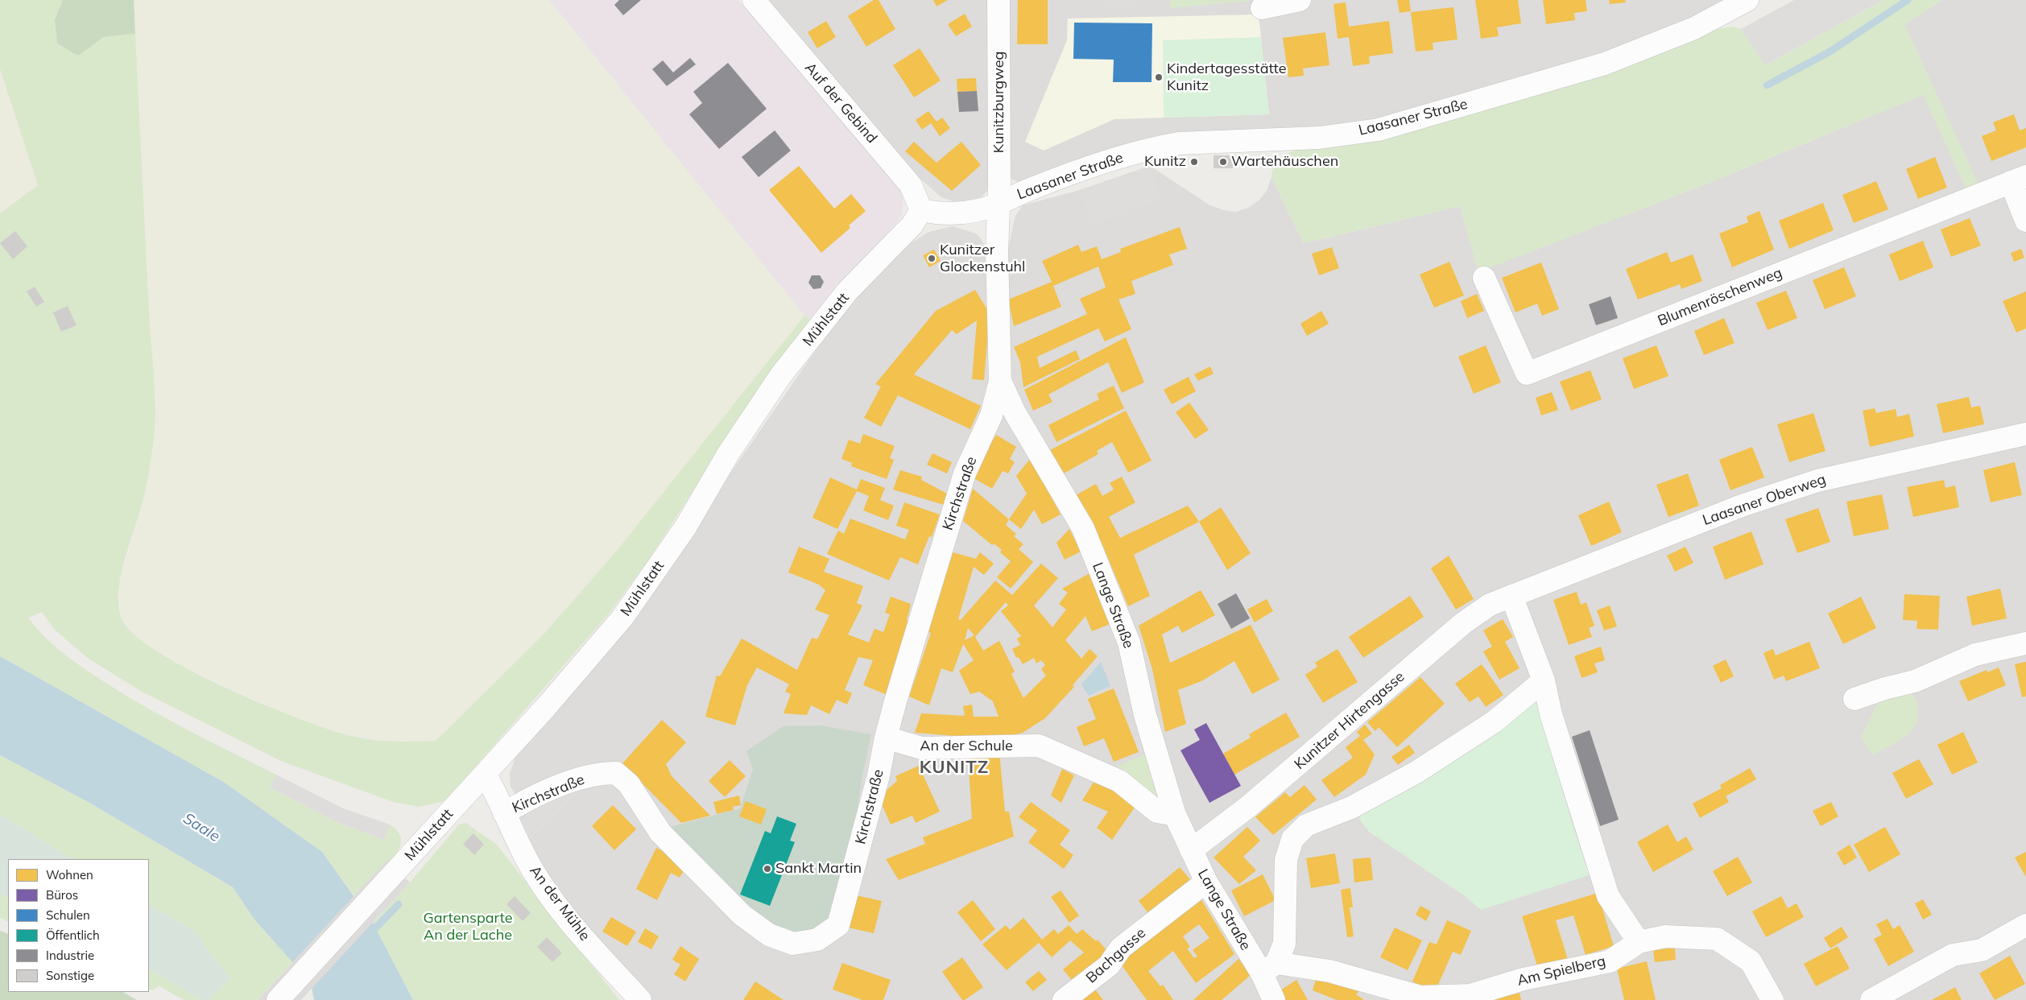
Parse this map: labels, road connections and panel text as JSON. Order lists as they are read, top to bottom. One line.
{"streets":{"street":["Kunitzburgweg","Auf der Gebind","Laasaner Straße","Blumenröschenweg","Mühlstatt","Kirchstraße","Laasaner Oberweg","Lange Straße","Kunitzer Hirtengasse","An der Schule","An der Mühle","Bachgasse","Am Spielberg"]},"crossings":[["Kunitzburgweg","Laasaner Straße"],["Kunitzburgweg","Lange Straße"],["Auf der Gebind","Mühlstatt"],["Laasaner Straße","Lange Straße"],["Mühlstatt","An der Mühle"],["Kirchstraße","Lange Straße"],["Kirchstraße","An der Schule"],["Kirchstraße","An der Mühle"],["Laasaner Oberweg","Kunitzer Hirtengasse"],["Lange Straße","Kunitzer Hirtengasse"],["Lange Straße","An der Schule"],["Lange Straße","Bachgasse"],["Lange Straße","Am Spielberg"]],"districts":["KUNITZ"],"water":["Saale"],"parks":["Gartensparte An der Lache"],"places":["Kindertagesstätte Kunitz","Kunitz","Wartehäuschen","Kunitzer Glockenstuhl","Sankt Martin"],"legend":["Wohnen","Büros","Schulen","Öffentlich","Industrie","Sonstige"]}
